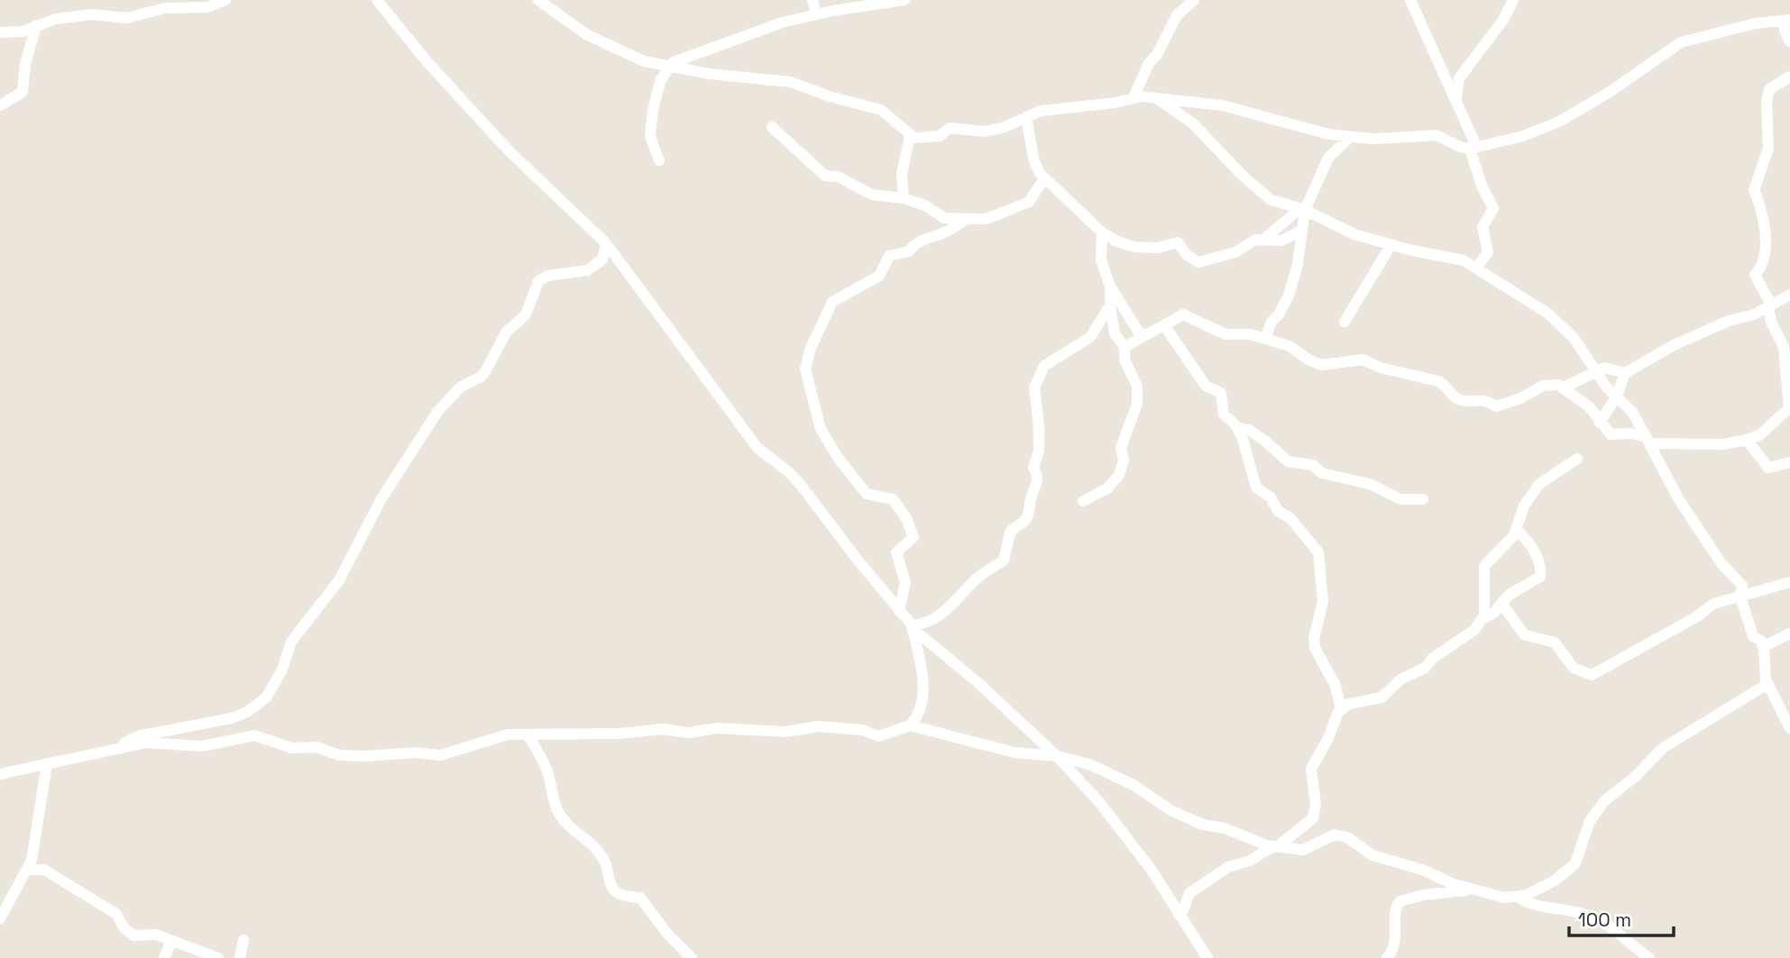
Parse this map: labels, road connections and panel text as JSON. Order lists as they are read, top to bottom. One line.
{"scale_bar":"100 m"}
